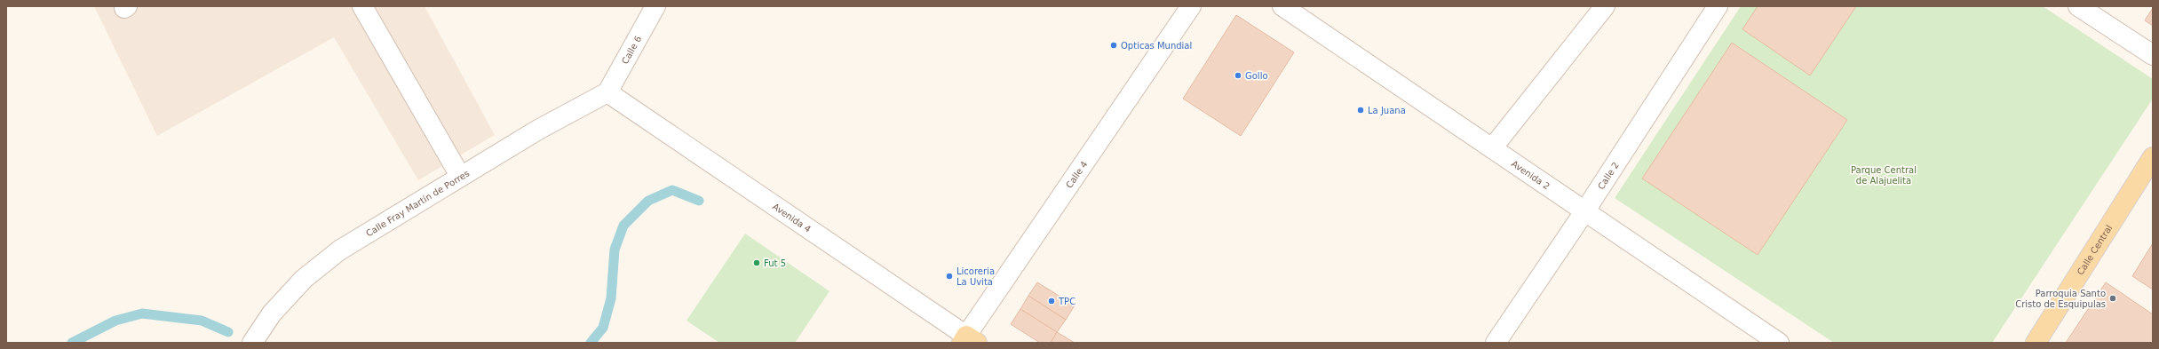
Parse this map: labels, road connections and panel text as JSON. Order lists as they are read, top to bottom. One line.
{"streets":{"main road":["Calle Central"],"street":["Calle 6","Calle 4","Avenida 2","Calle 2","Calle Fray Martín de Porres","Avenida 4"]},"crossings":[["Calle 6","Calle Fray Martín de Porres"],["Calle 6","Avenida 4"],["Calle 4","Avenida 4"],["Avenida 2","Calle 2"],["Calle Fray Martín de Porres","Avenida 4"]],"parks":["Parque Central de Alajuelita"],"places":["Opticas Mundial","Gollo","La Juana","Fut 5","Licoreria La Uvita","Parroquia Santo Cristo de Esquipulas","TPC"]}
